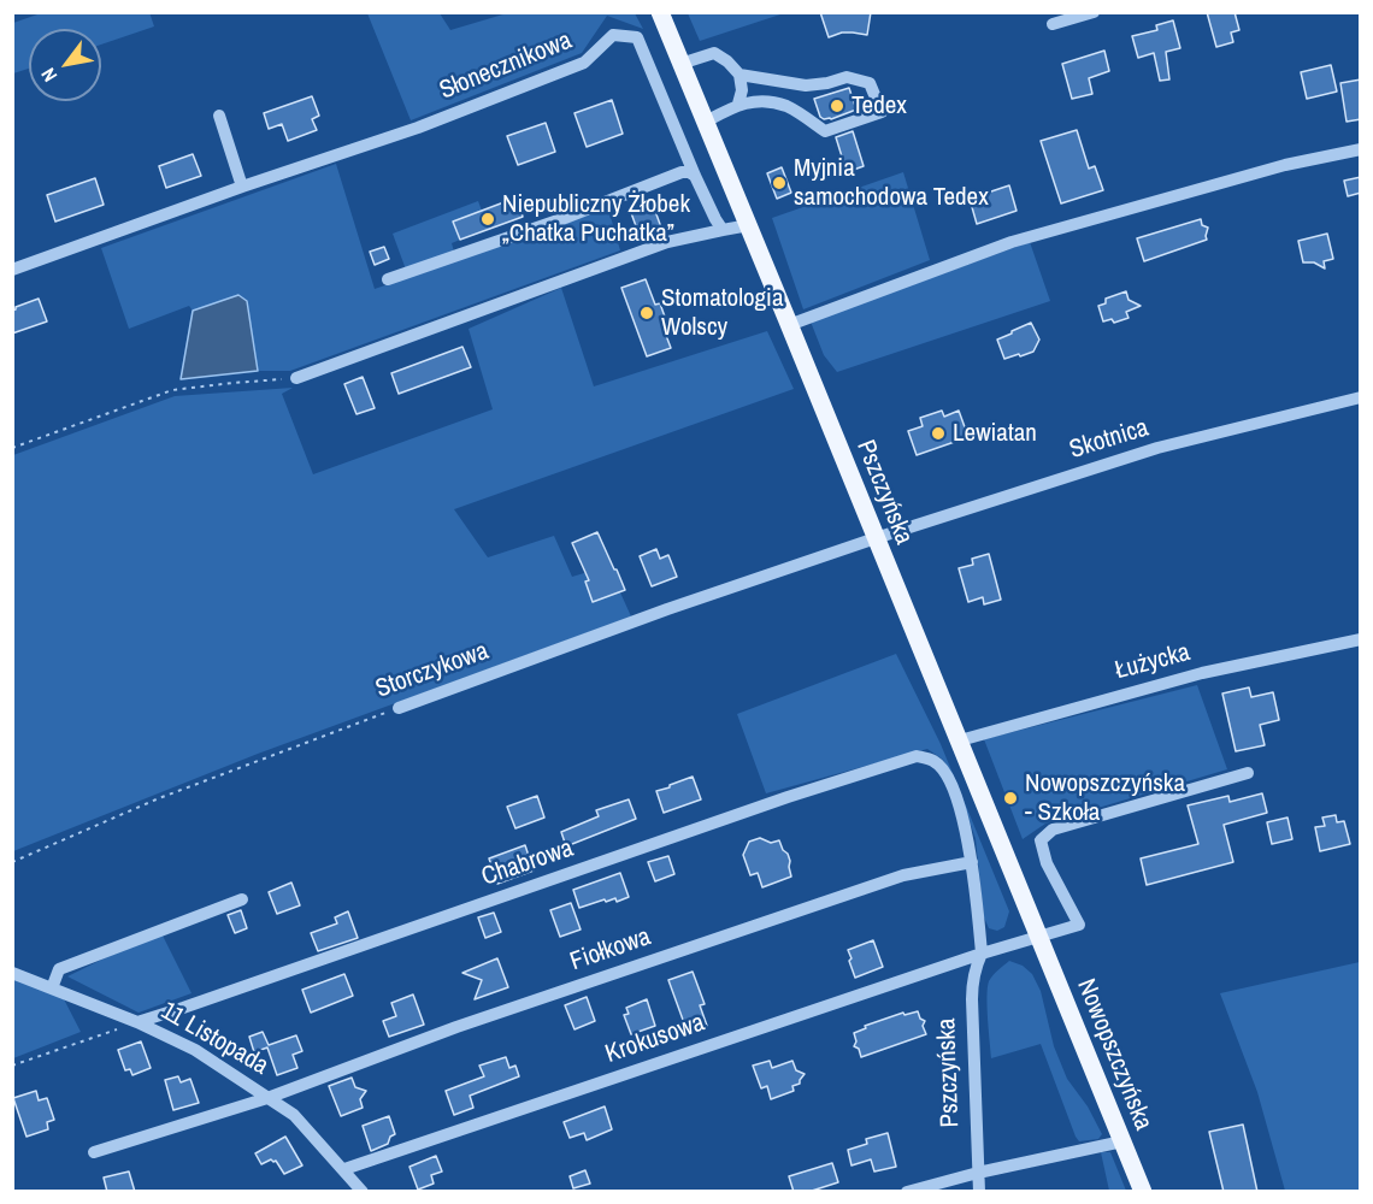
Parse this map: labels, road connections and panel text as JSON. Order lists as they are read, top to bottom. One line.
{"streets":{"main road":["Pszczyńska","Nowopszczyńska"],"street":["Słonecznikowa","Skotnica","Łużycka","Storczykowa","Chabrowa","Fiołkowa","11 Listopada","Krokusowa"]},"crossings":[["Skotnica","Pszczyńska"],["Skotnica","Storczykowa"],["Pszczyńska","Łużycka"],["Pszczyńska","Storczykowa"],["Pszczyńska","Chabrowa"],["Pszczyńska","Fiołkowa"],["Pszczyńska","Krokusowa"],["Pszczyńska","Nowopszczyńska"],["Chabrowa","11 Listopada"],["Fiołkowa","11 Listopada"],["11 Listopada","Krokusowa"]],"places":["Tedex","Myjnia samochodowa Tedex","Niepubliczny Żłobek „Chatka Puchatka”","Stomatologia Wolscy","Lewiatan","Nowopszczyńska - Szkoła"],"north":"bottom left"}
